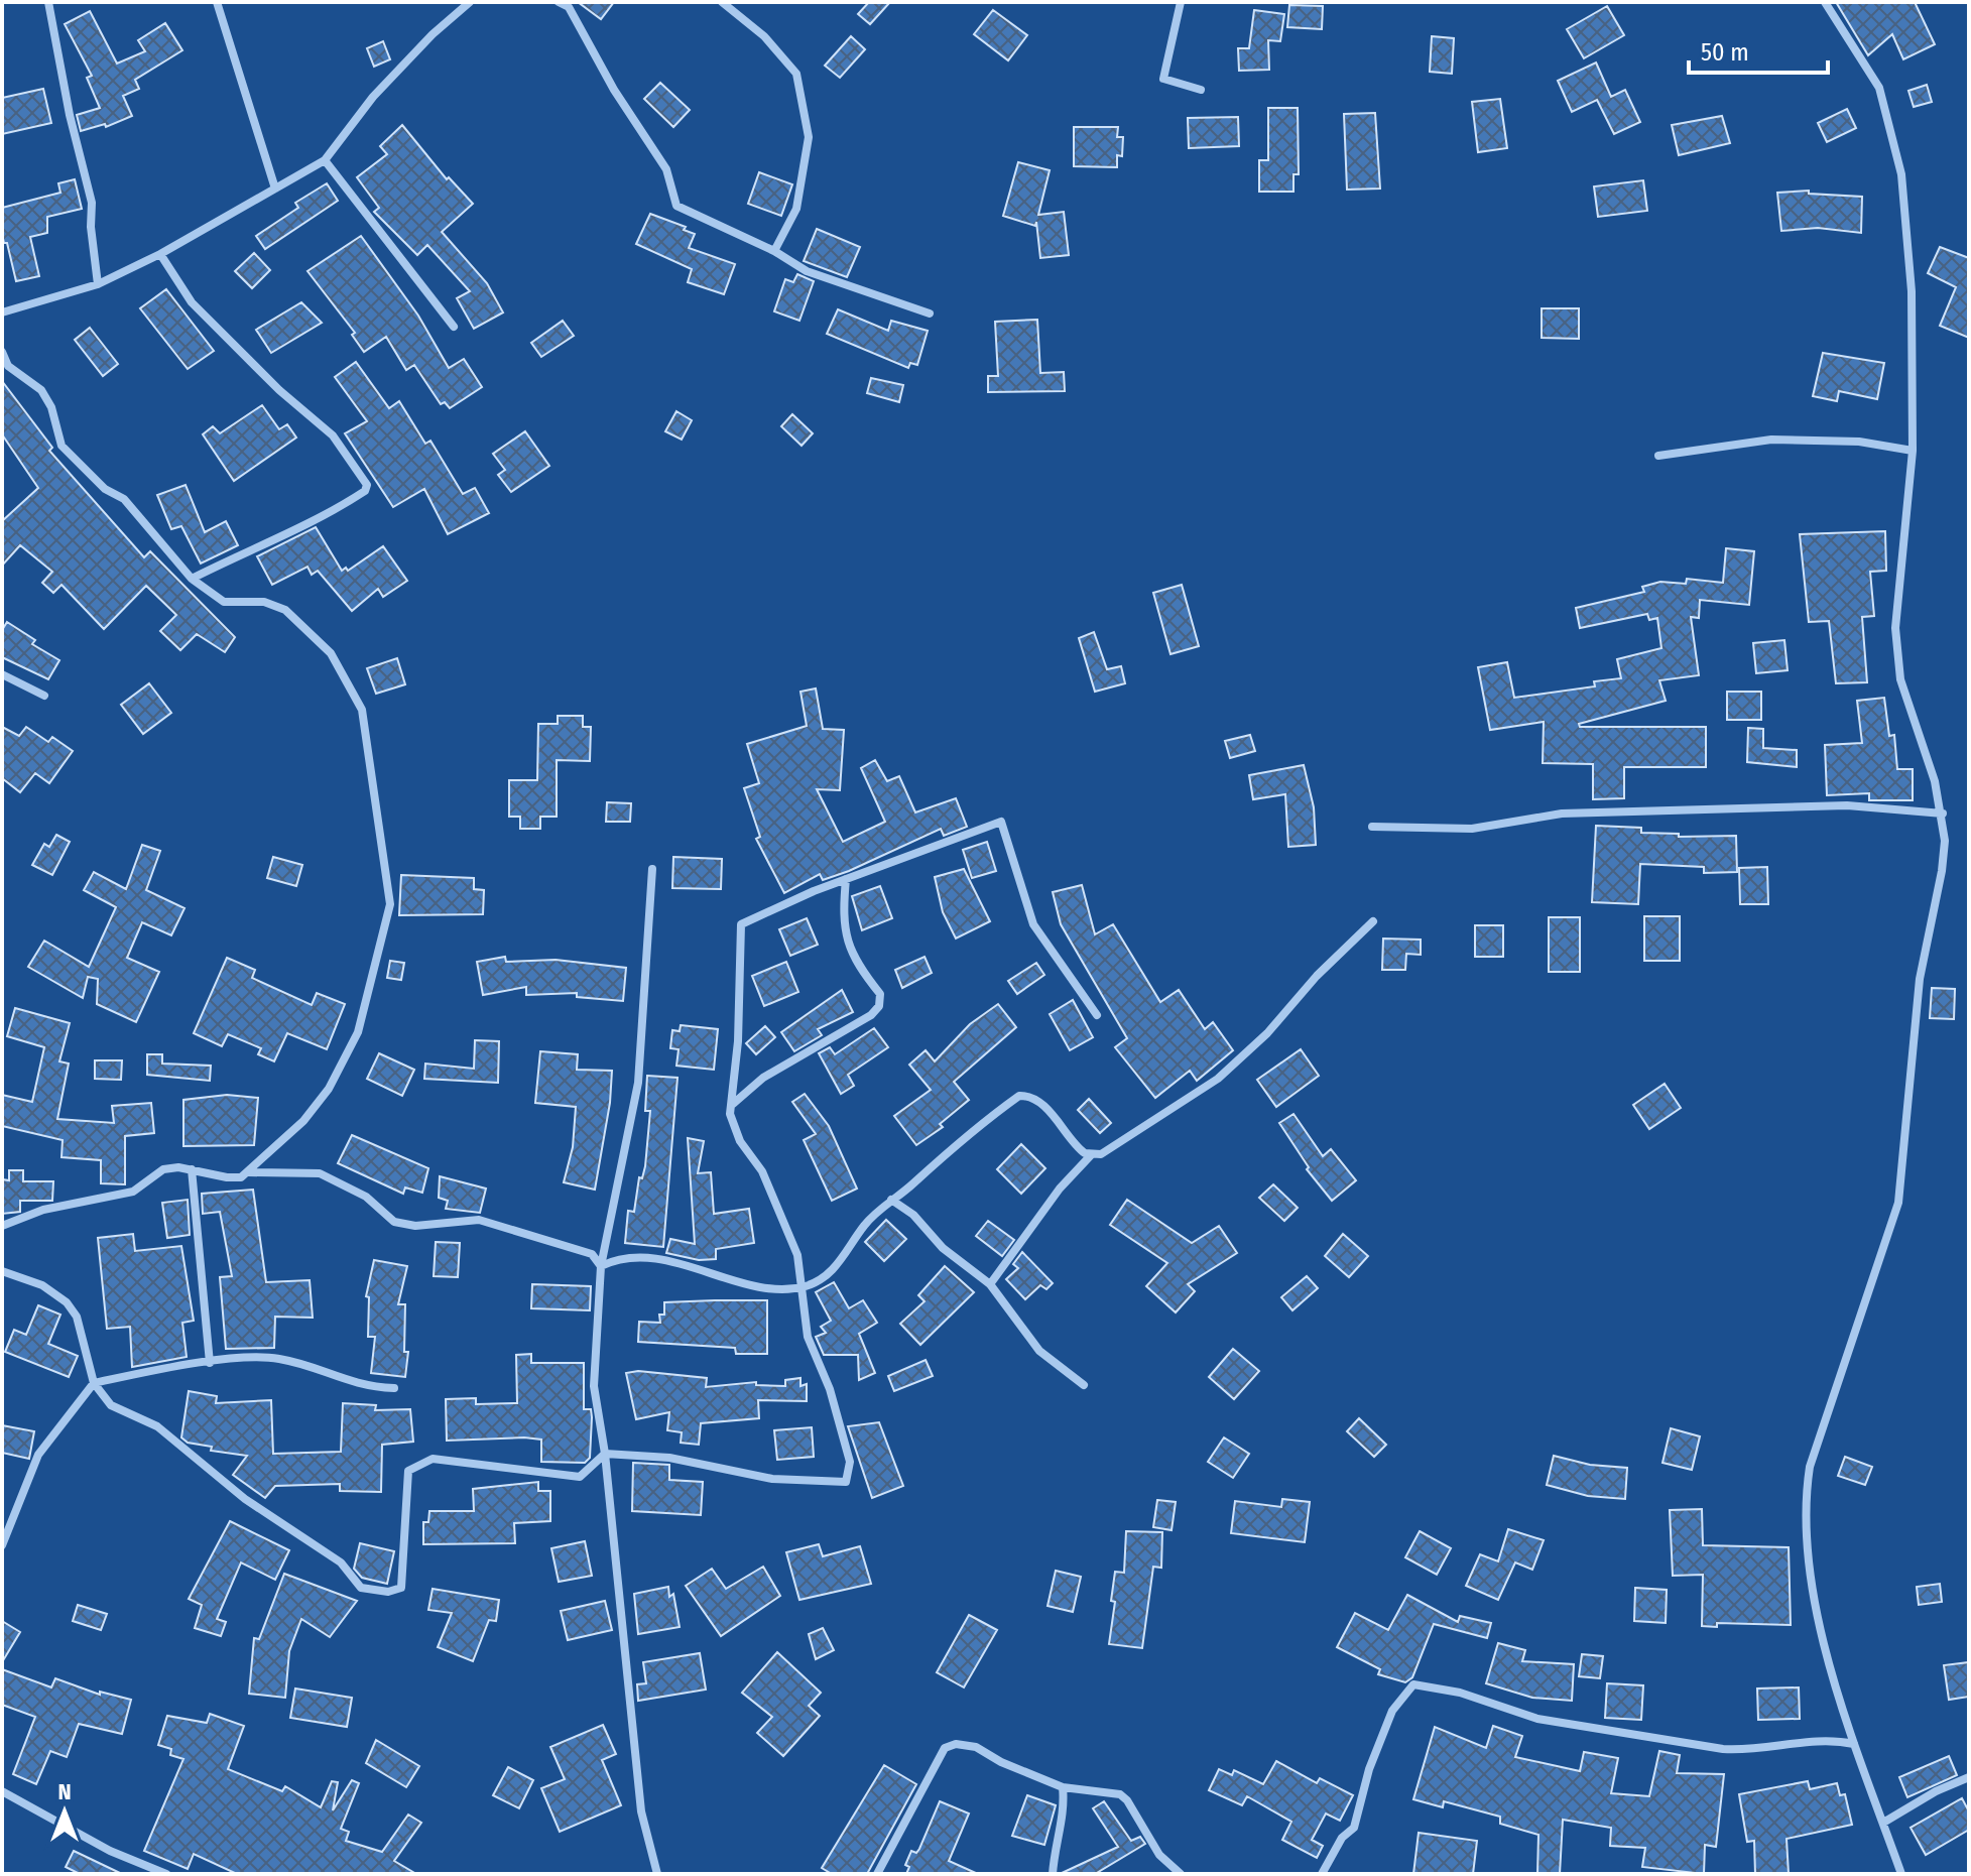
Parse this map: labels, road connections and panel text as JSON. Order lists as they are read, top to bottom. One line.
{"scale_bar":"50 m","north":"top"}
